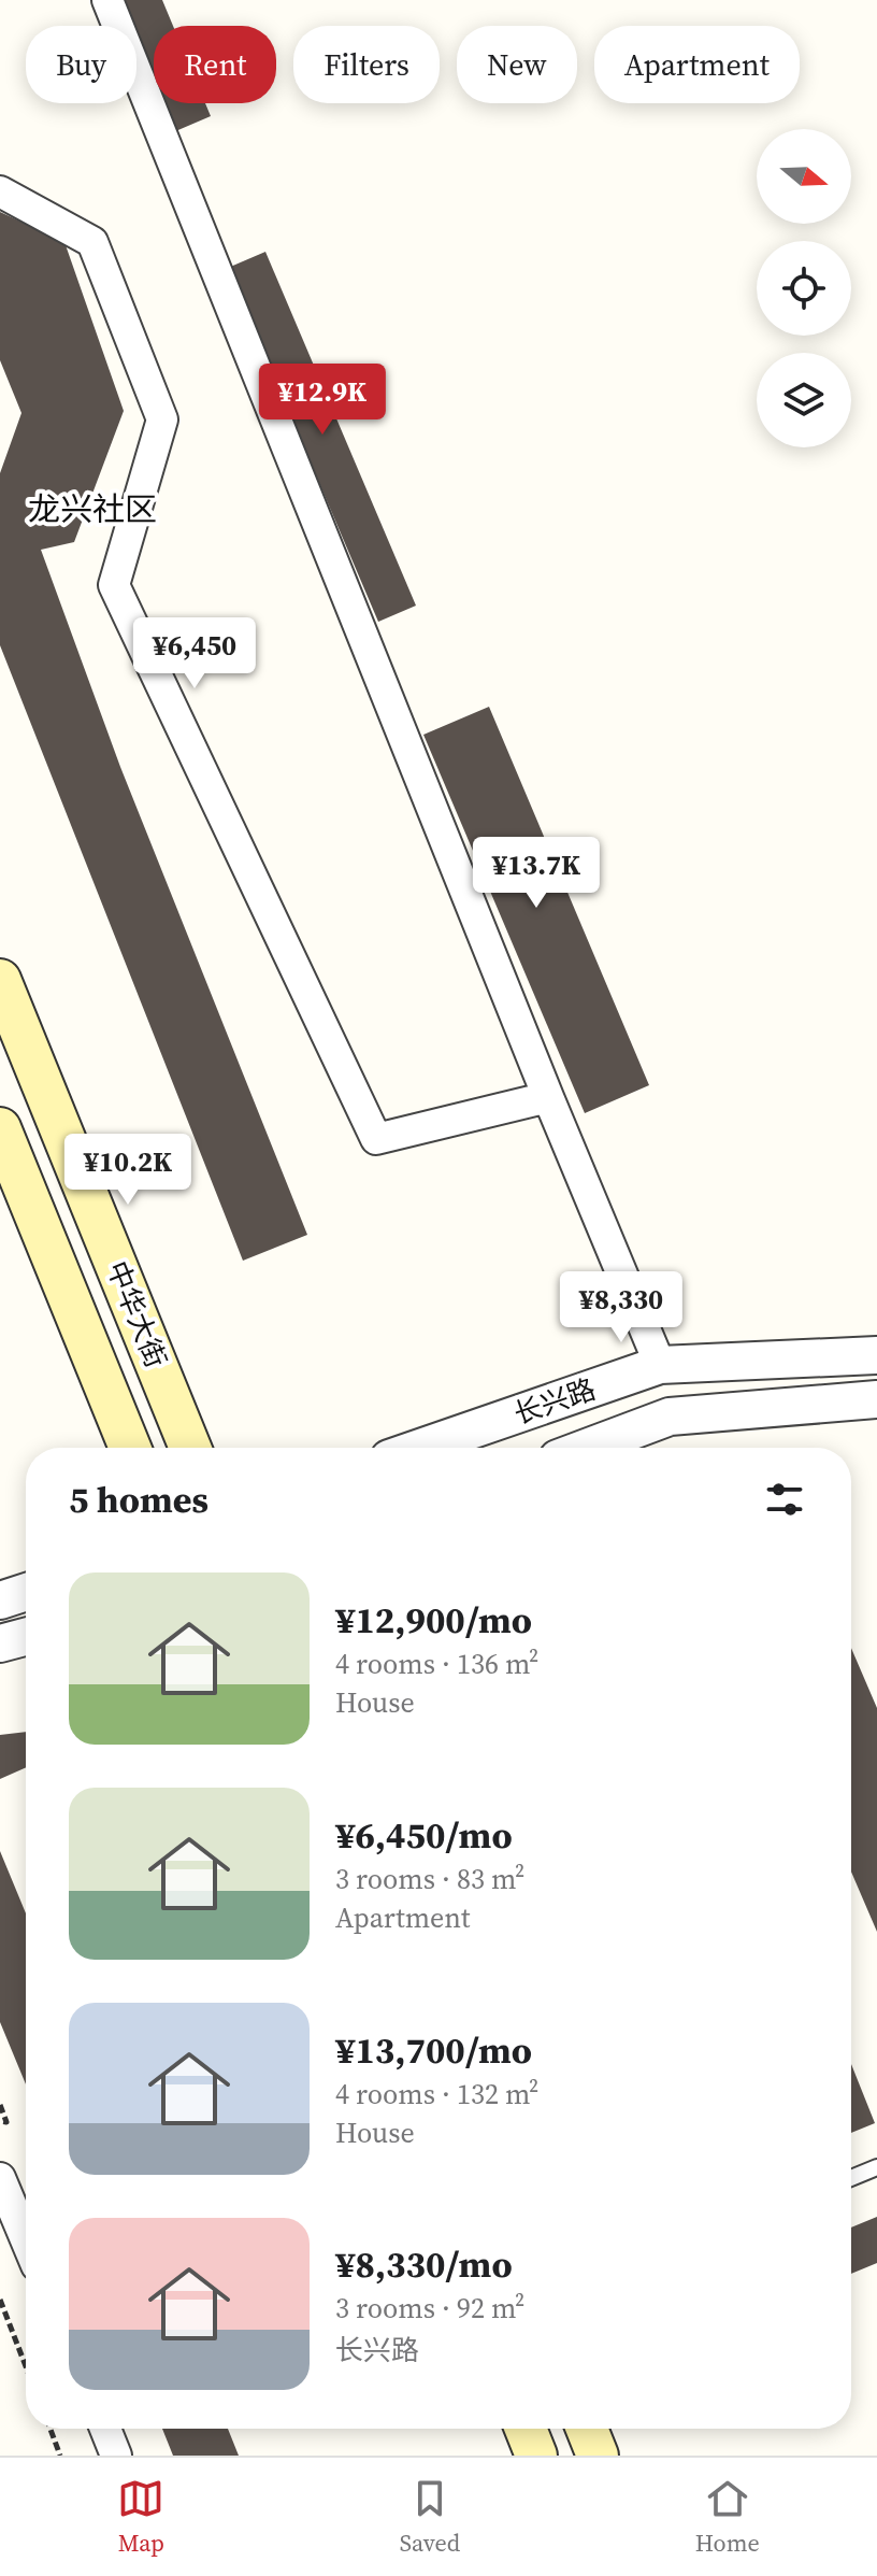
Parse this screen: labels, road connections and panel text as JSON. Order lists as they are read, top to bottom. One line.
{"streets":{"main road":["中华大街"],"street":["长兴路"]},"districts":["龙兴社区"],"north":"right","page":{"chip":["Buy","Rent","Filters","New","Apartment"],"price":["¥12.9K","¥6,450","¥13.7K","¥10.2K","¥8,330"],"heading":"5 homes","list":[{"name":"¥12,900/mo","note":"4 rooms · 136 m² · House"},{"name":"¥6,450/mo","note":"3 rooms · 83 m² · Apartment"},{"name":"¥13,700/mo","note":"4 rooms · 132 m² · House"},{"name":"¥8,330/mo","note":"3 rooms · 92 m² · 长兴路"}],"tabs":["Map","Saved","Home"]}}
